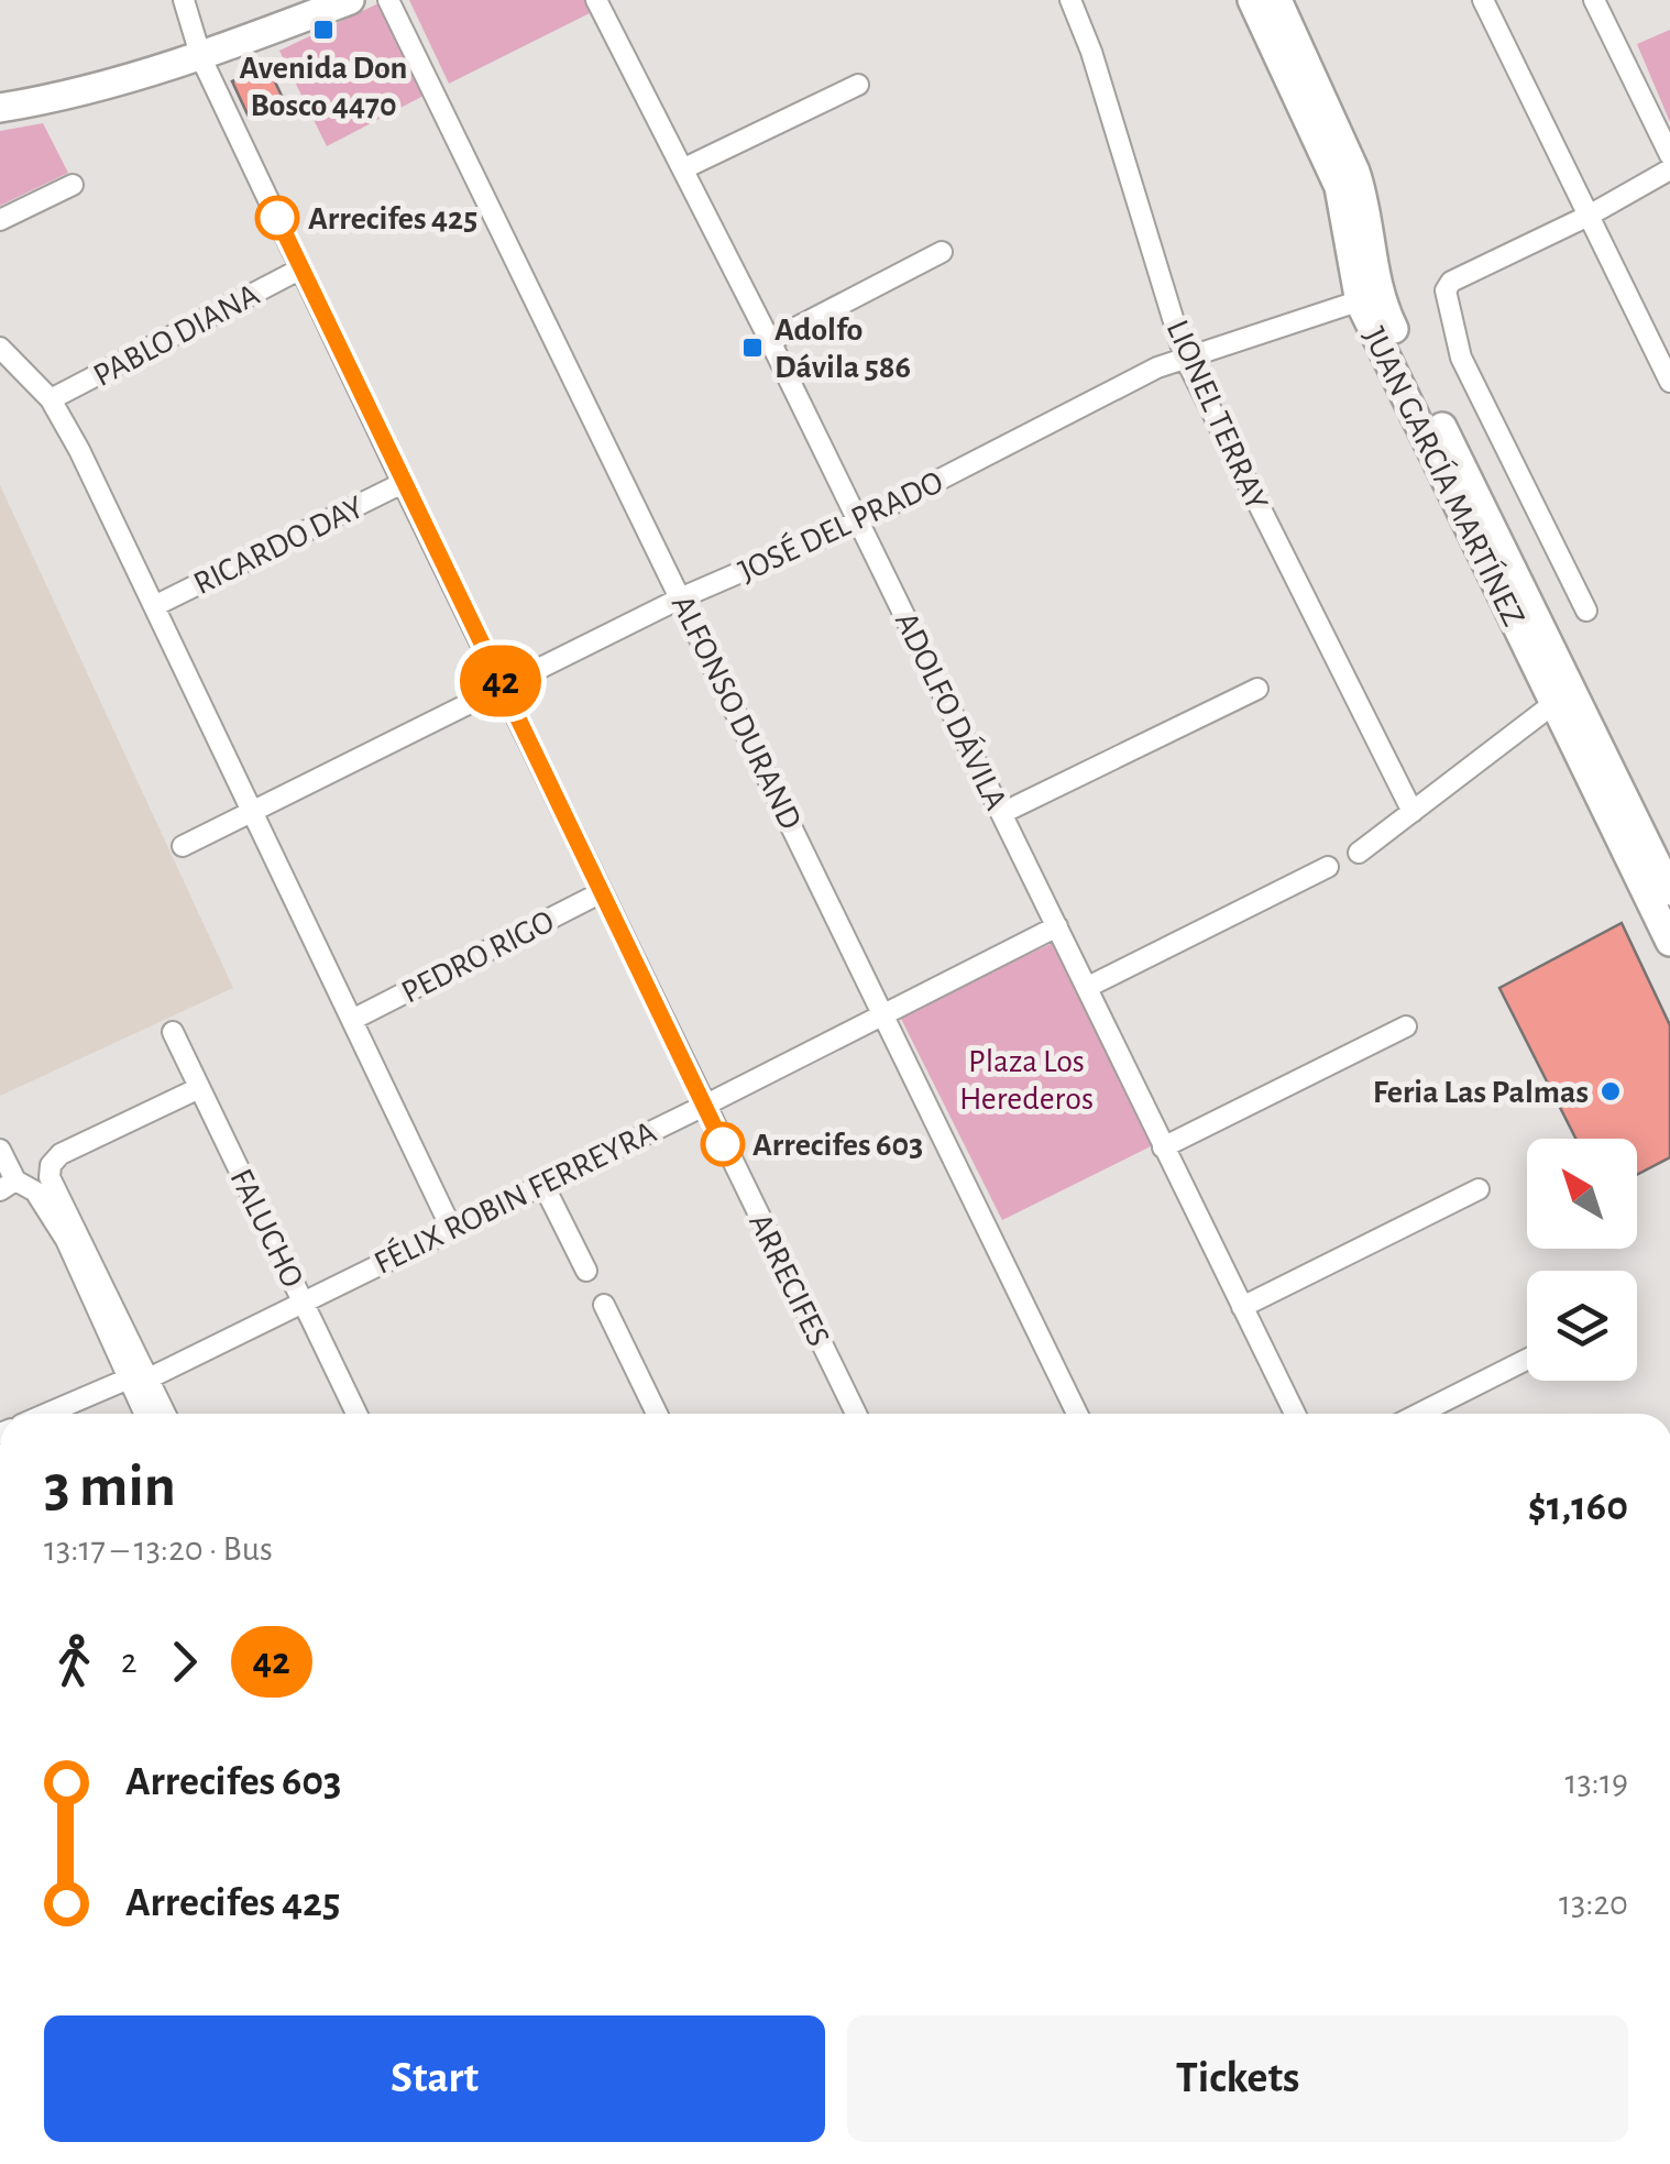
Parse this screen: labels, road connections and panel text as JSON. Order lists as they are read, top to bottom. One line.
{"streets":{"main road":["JUAN GARCÍA MARTÍNEZ"],"street":["PABLO DIANA","LIONEL TERRAY","JOSÉ DEL PRADO","RICARDO DAY","ADOLFO DÁVILA","ALFONSO DURAND","PEDRO RIGO","FÉLIX ROBIN FERREYRA","FALUCHO","ARRECIFES"]},"crossings":[["PABLO DIANA","ARRECIFES"],["LIONEL TERRAY","JOSÉ DEL PRADO"],["JUAN GARCÍA MARTÍNEZ","JOSÉ DEL PRADO"],["JOSÉ DEL PRADO","ADOLFO DÁVILA"],["JOSÉ DEL PRADO","ALFONSO DURAND"],["JOSÉ DEL PRADO","ARRECIFES"],["RICARDO DAY","ARRECIFES"],["ADOLFO DÁVILA","FÉLIX ROBIN FERREYRA"],["ALFONSO DURAND","FÉLIX ROBIN FERREYRA"],["PEDRO RIGO","ARRECIFES"],["FÉLIX ROBIN FERREYRA","FALUCHO"],["FÉLIX ROBIN FERREYRA","ARRECIFES"]],"parks":["Plaza Los Herederos"],"places":{"transit":["Avenida Don Bosco 4470","Adolfo Dávila 586"],"other":["Arrecifes 425","Feria Las Palmas","Arrecifes 603"]},"lines":["bus line 42"],"north":"top left","page":{"on_map":"42","heading":["3 min","13:17 – 13:20 · Bus","$1,160"],"legs":["2","42"],"list":[{"name":"Arrecifes 603","value":"13:19"},{"name":"Arrecifes 425","value":"13:20"}],"buttons":["Start","Tickets"]}}
